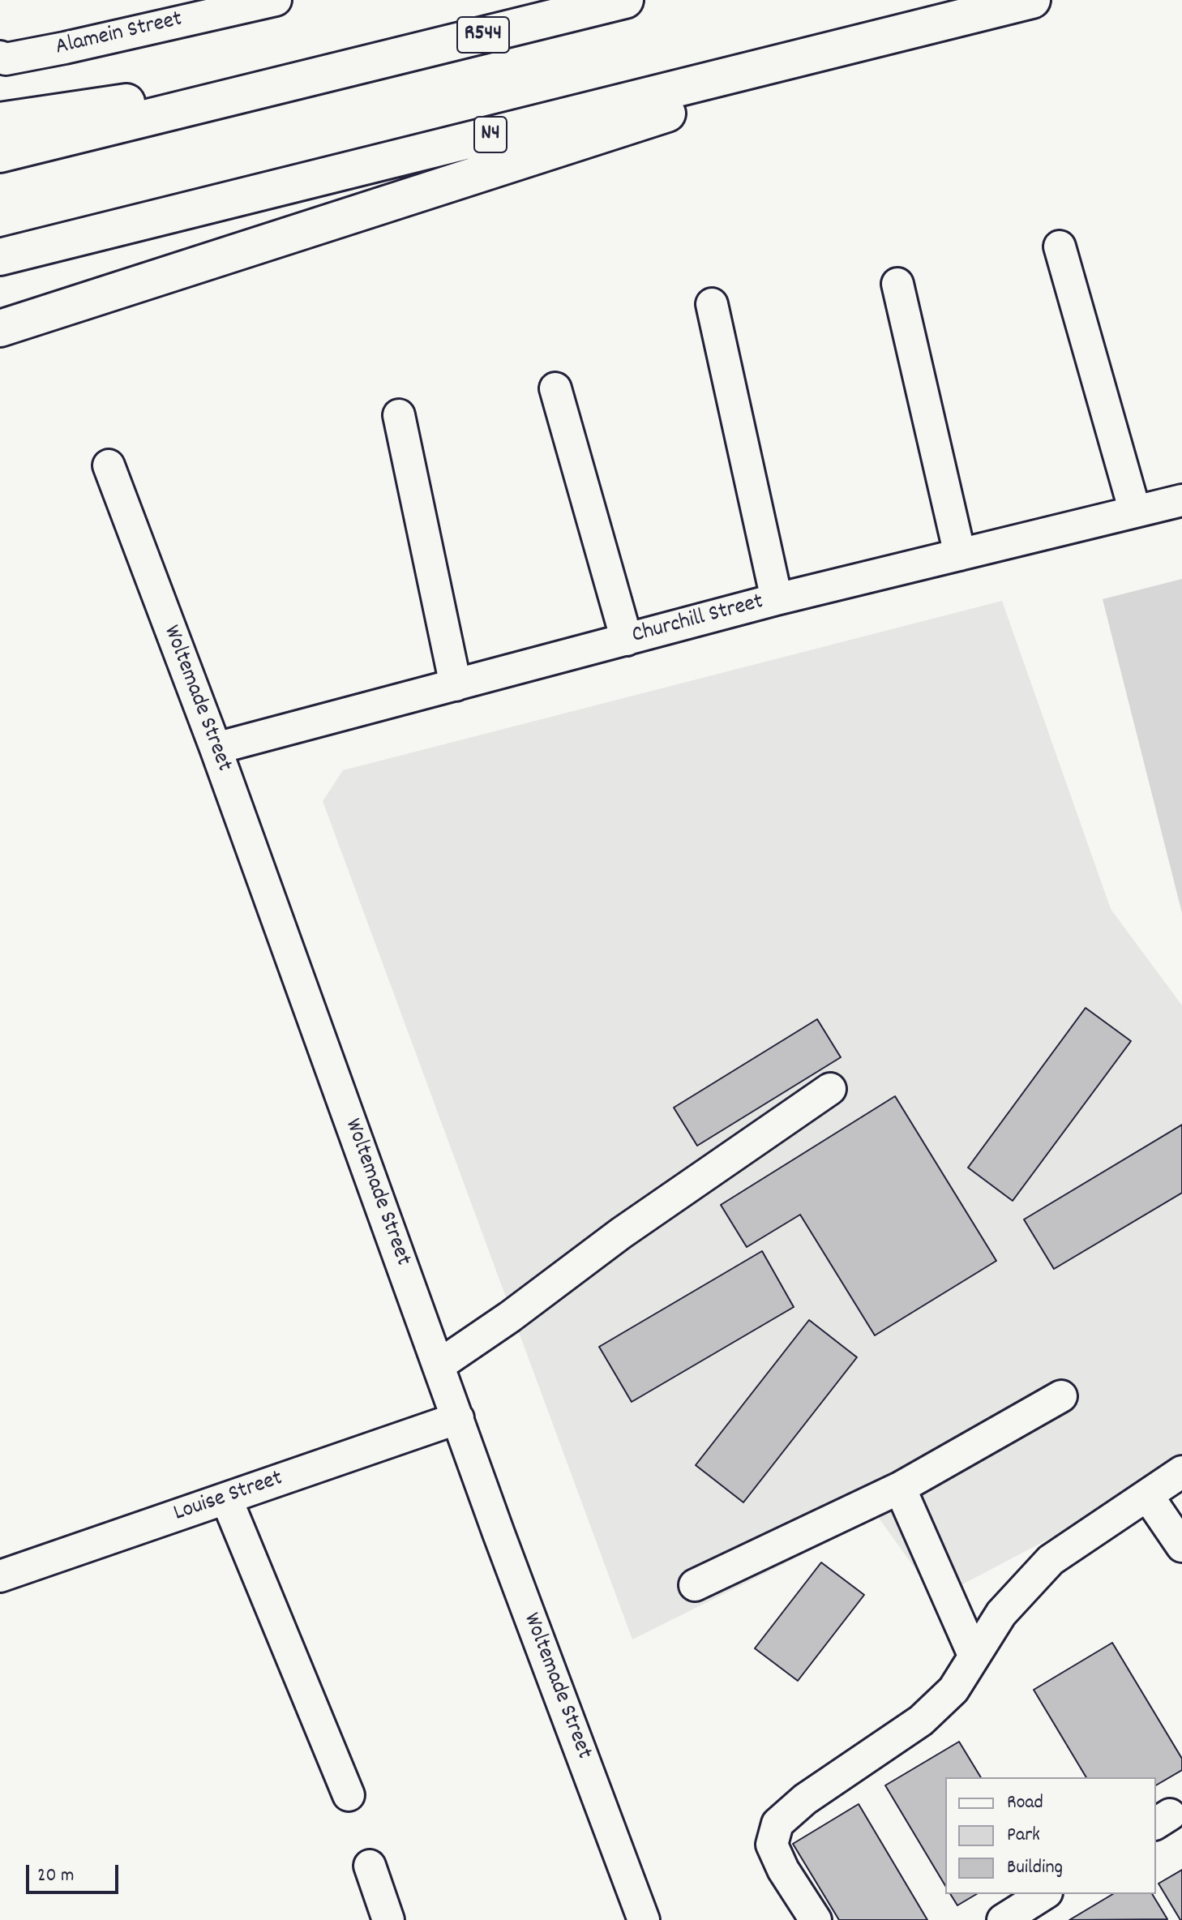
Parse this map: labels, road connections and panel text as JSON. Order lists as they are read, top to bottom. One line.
{"streets":{"highway":["R544","N4"],"street":["Alamein Street","Churchill Street","Woltemade Street","Louise Street"]},"crossings":[["Churchill Street","Woltemade Street"],["Woltemade Street","Louise Street"]],"legend":["Road","Park","Building"],"scale_bar":"20 m"}
